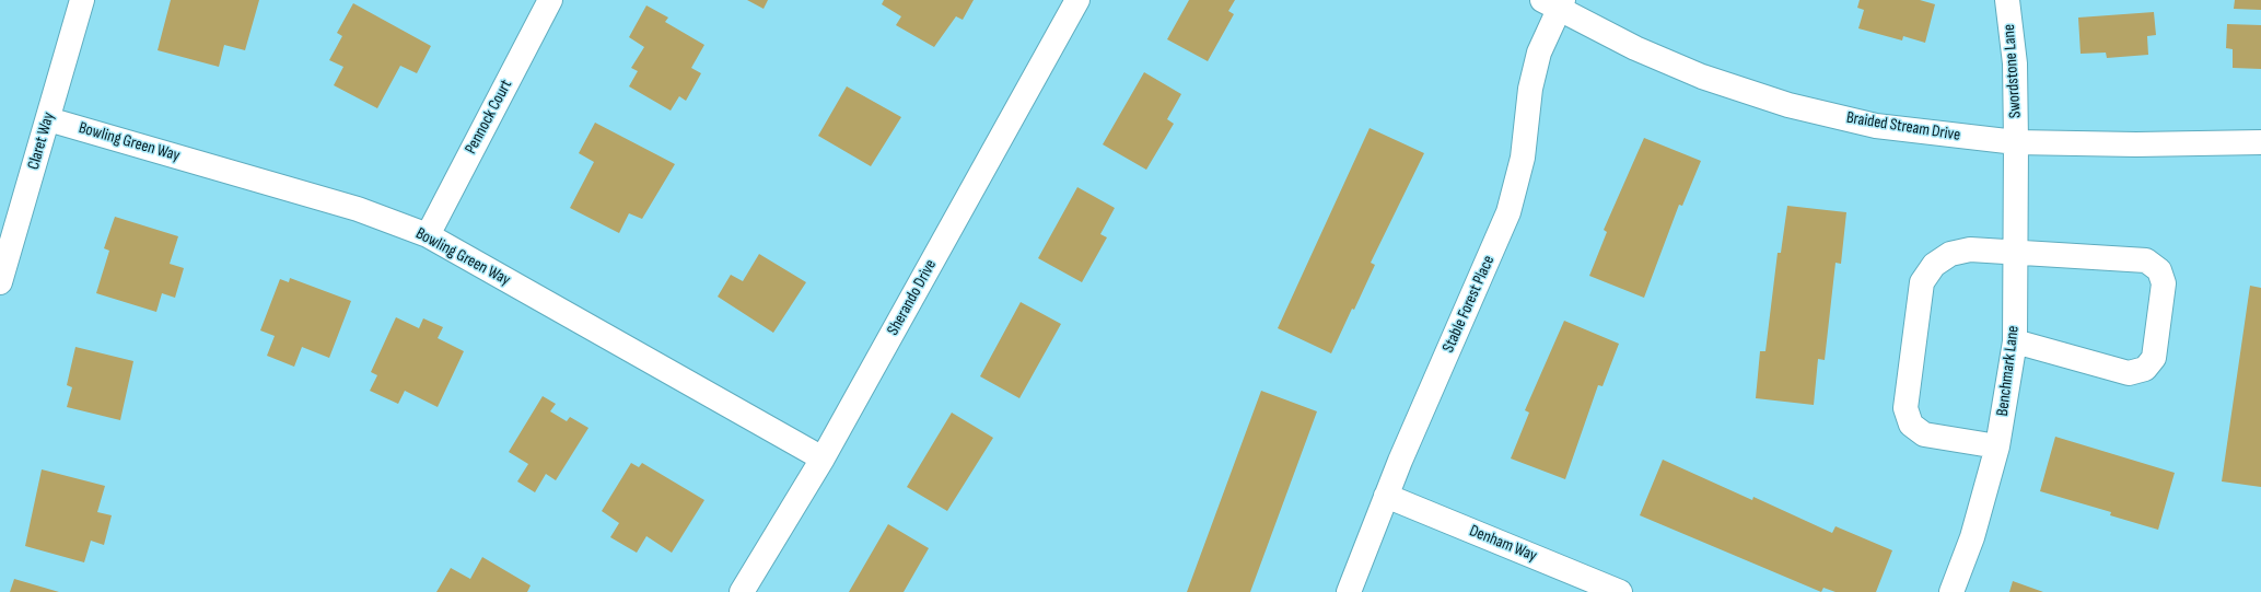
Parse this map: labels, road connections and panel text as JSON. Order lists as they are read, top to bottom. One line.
{"streets":{"street":["Swordstone Lane","Pennock Court","Braided Stream Drive","Claret Way","Bowling Green Way","Sherando Drive","Stable Forest Place","Benchmark Lane","Denham Way"]},"crossings":[["Swordstone Lane","Braided Stream Drive"],["Swordstone Lane","Benchmark Lane"],["Pennock Court","Bowling Green Way"],["Braided Stream Drive","Stable Forest Place"],["Braided Stream Drive","Benchmark Lane"],["Claret Way","Bowling Green Way"],["Bowling Green Way","Sherando Drive"],["Stable Forest Place","Denham Way"]]}
